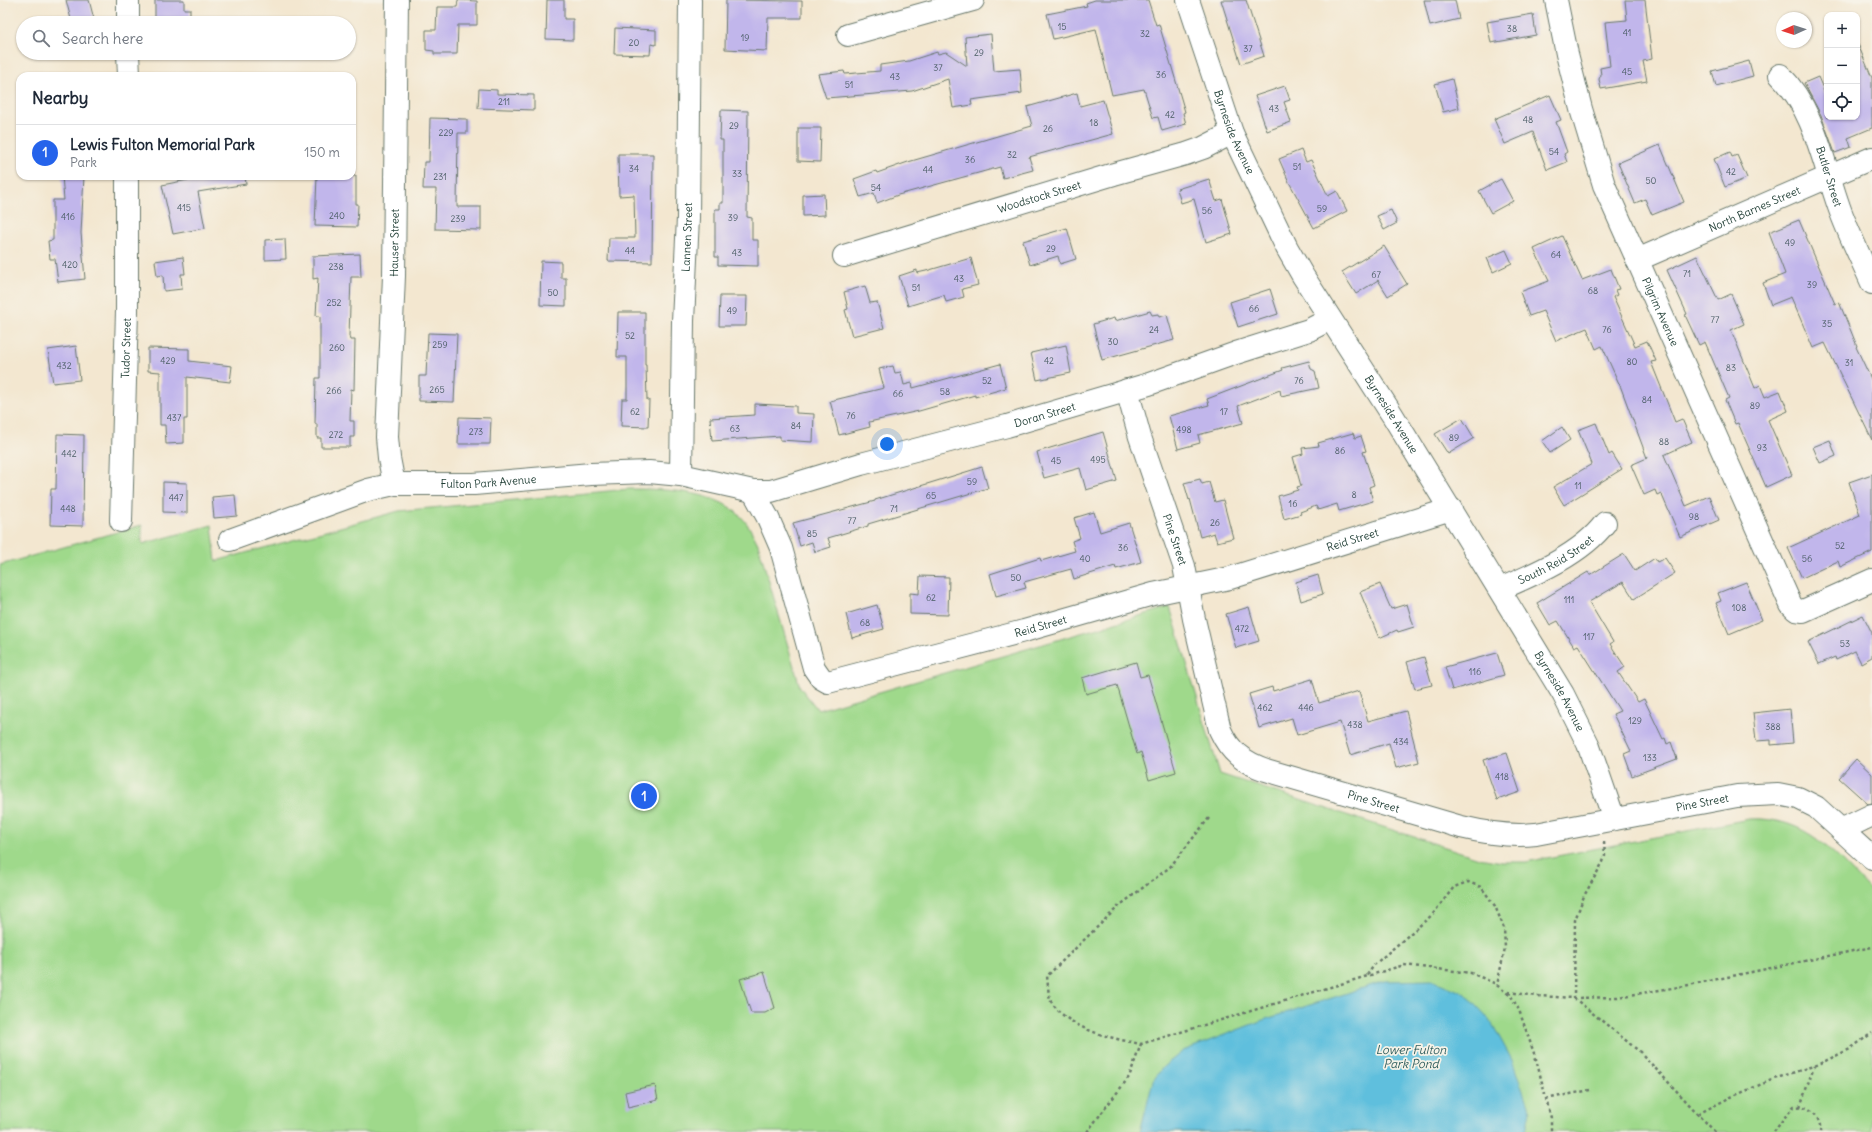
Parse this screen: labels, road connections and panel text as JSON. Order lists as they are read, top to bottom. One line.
{"streets":{"street":["Byrneside Avenue","Butler Street","Woodstock Street","North Barnes Street","Lannen Street","Hauser Street","Pilgrim Avenue","Tudor Street","Doran Street","Fulton Park Avenue","Pine Street","Reid Street","South Reid Street"]},"crossings":[["Byrneside Avenue","Woodstock Street"],["Byrneside Avenue","Doran Street"],["Byrneside Avenue","Pine Street"],["Byrneside Avenue","Reid Street"],["Byrneside Avenue","South Reid Street"],["Butler Street","North Barnes Street"],["North Barnes Street","Pilgrim Avenue"],["Lannen Street","Fulton Park Avenue"],["Hauser Street","Fulton Park Avenue"],["Doran Street","Fulton Park Avenue"],["Doran Street","Pine Street"],["Doran Street","Reid Street"],["Fulton Park Avenue","Reid Street"],["Pine Street","Reid Street"]],"water":["Lower Fulton Park Pond"],"house_numbers":["15","38","41","32","19","20","37","29","37","45","36","43","51","211","43","42","48","18","29","26","229","54","32","36","51","34","44","42","33","231","50","54","415","59","56","240","416","39","239","49","29","44","43","64","420","238","71","67","43","39","51","68","50","252","66","49","77","35","24","76","52","30","259","260","429","42","80","31","432","83","52","76","265","266","58","66","84","89","62","17","76","437","84","63","498","273","272","89","88","93","86","442","495","45","59","11","8","65","447","16","448","71","98","77","26","85","52","36","40","56","50","62","111","108","68","472","117","53","116","462","446","129","438","388","434","133","418"],"north":"left","page":{"map_buttons":["+","−"],"search":"Search here","heading":"Nearby","list":[{"mark":"1","name":"Lewis Fulton Memorial Park","note":"Park","value":"150 m"}],"pins":"1"}}
